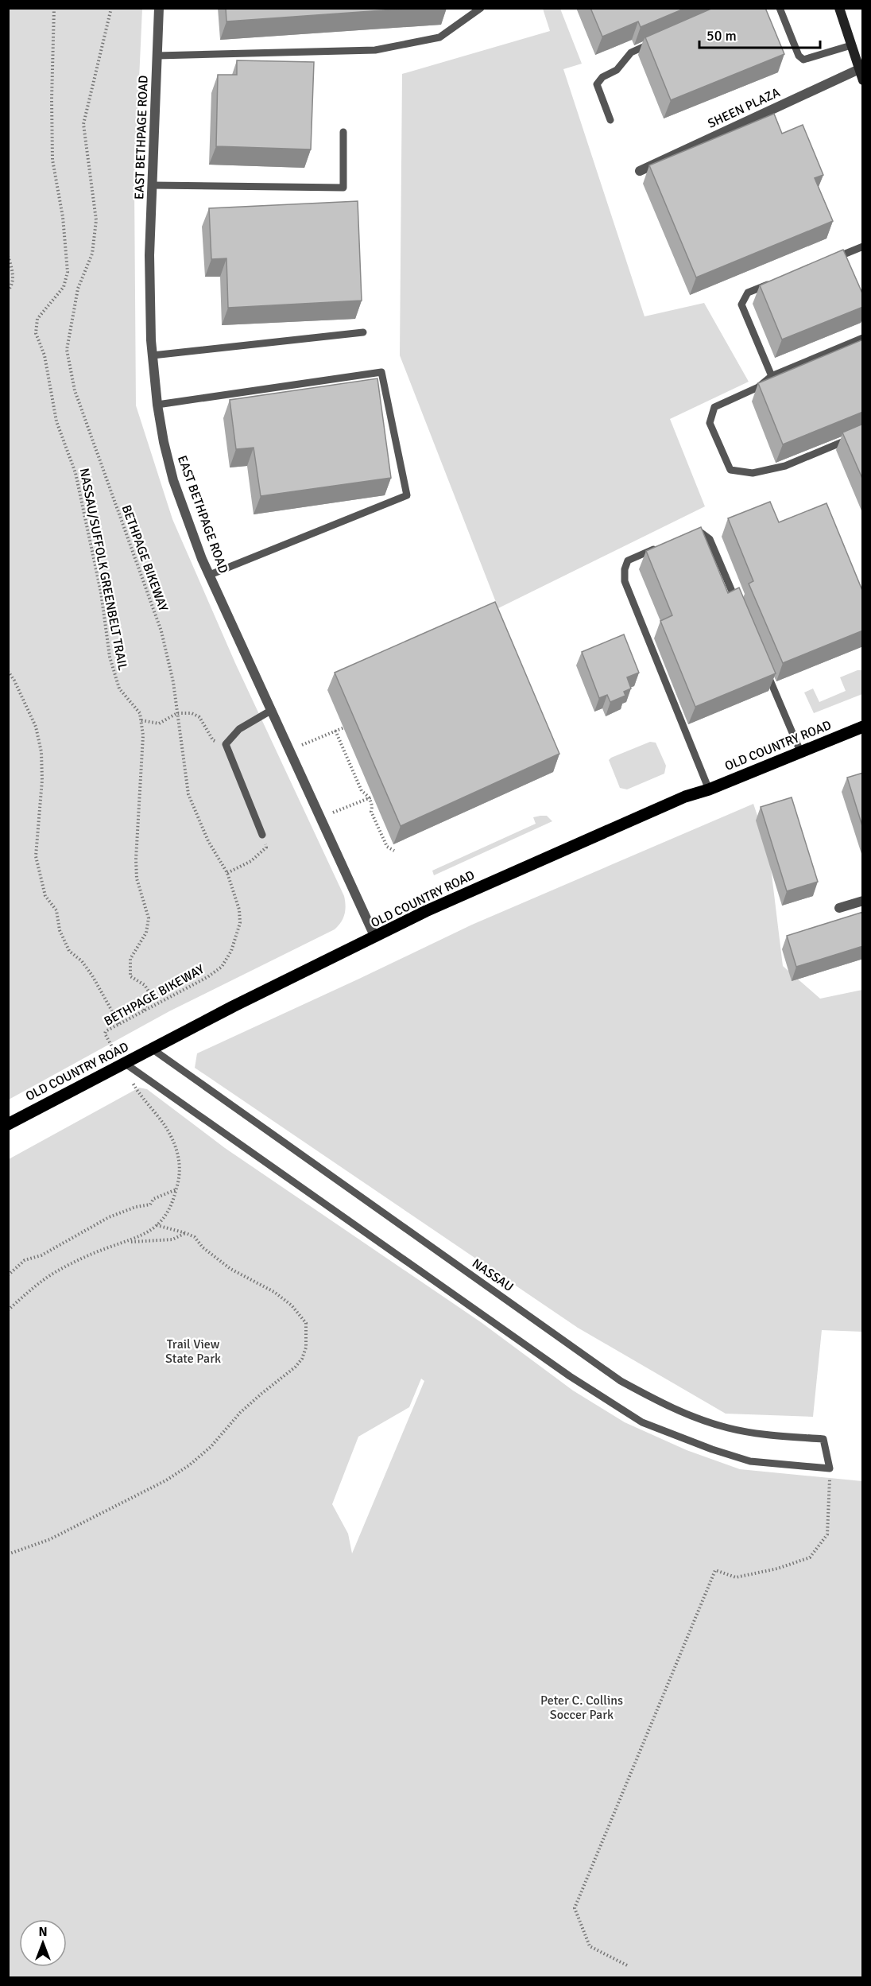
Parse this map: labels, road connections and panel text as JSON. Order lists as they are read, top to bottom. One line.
{"streets":{"main road":["OLD COUNTRY ROAD"],"street":["SHEEN PLAZA","EAST BETHPAGE ROAD"],"lane":["NASSAU"],"path":["BETHPAGE BIKEWAY","NASSAU/SUFFOLK GREENBELT TRAIL"]},"crossings":[["EAST BETHPAGE ROAD","OLD COUNTRY ROAD"],["BETHPAGE BIKEWAY","NASSAU/SUFFOLK GREENBELT TRAIL"],["OLD COUNTRY ROAD","NASSAU"]],"parks":["Trail View State Park","Peter C. Collins Soccer Park"],"scale_bar":"50 m","north":"top"}
